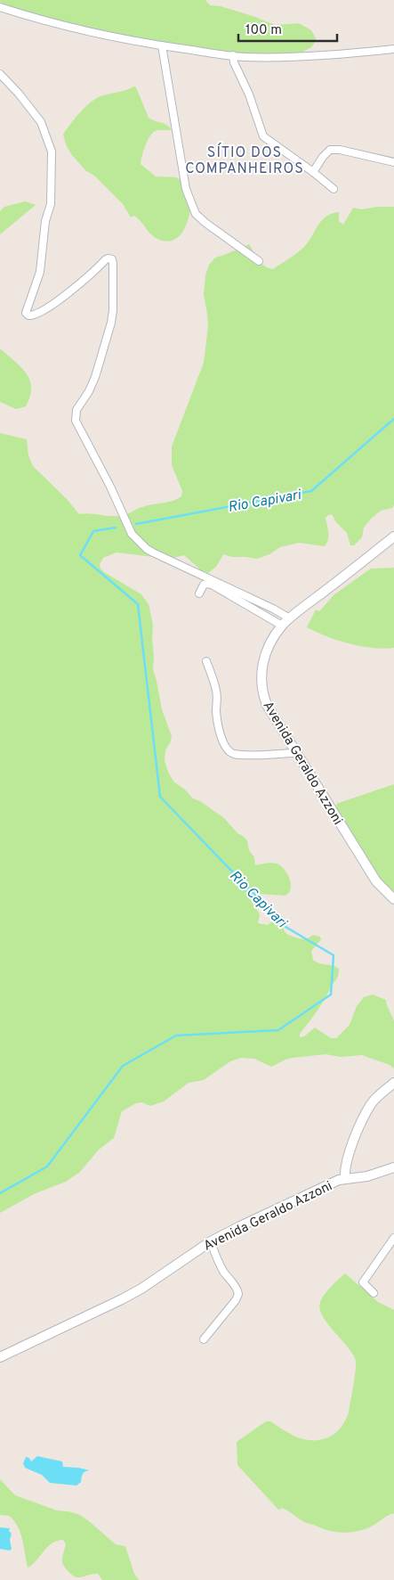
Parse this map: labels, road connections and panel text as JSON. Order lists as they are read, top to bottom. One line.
{"streets":{"street":["Avenida Geraldo Azzoni"]},"districts":["SÍTIO DOS COMPANHEIROS"],"water":["Rio Capivari"],"scale_bar":"100 m"}
